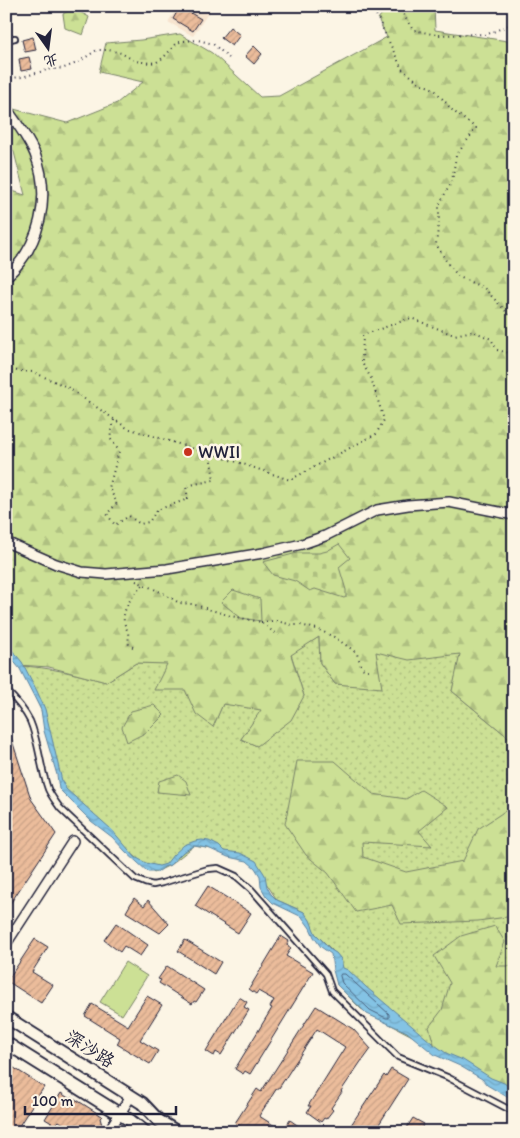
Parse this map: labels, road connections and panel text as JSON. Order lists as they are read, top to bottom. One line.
{"streets":{"main road":["深沙路"]},"places":["WWII"],"scale_bar":"100 m","north":"bottom"}
